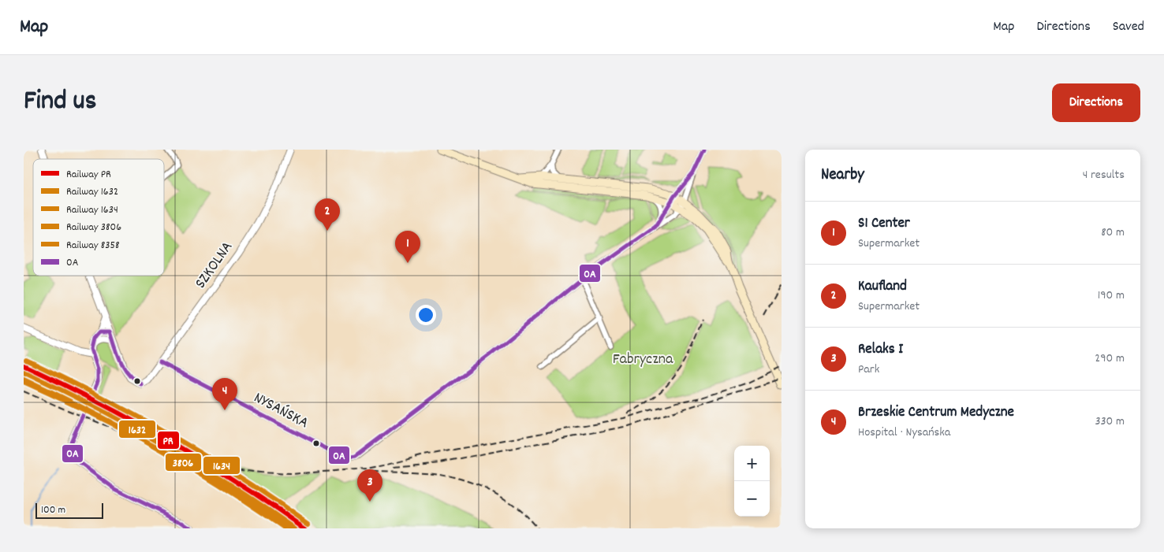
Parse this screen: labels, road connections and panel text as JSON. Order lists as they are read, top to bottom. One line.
{"streets":{"street":["SZKOLNA","NYSAŃSKA"]},"crossings":[["SZKOLNA","NYSAŃSKA"]],"parks":["Fabryczna"],"lines":["transit line 0A","rail line 1634","rail line PR","rail line 1632","rail line 3806","rail line 8358"],"legend":["Railway PR","Railway 1632","Railway 1634","Railway 3806","Railway 8358","0A"],"scale_bar":"100 m","page":{"header":"Map","nav":["Map","Directions","Saved"],"title":"Find us","buttons":"Directions","heading":["Nearby","4 results"],"pins":["2","1","4","3"],"list":[{"mark":"1","name":"S1 Center","note":"Supermarket","value":"80 m"},{"mark":"2","name":"Kaufland","note":"Supermarket","value":"190 m"},{"mark":"3","name":"Relaks I","note":"Park","value":"290 m"},{"mark":"4","name":"Brzeskie Centrum Medyczne","note":"Hospital · Nysańska","value":"330 m"}],"map_buttons":["+","−"],"scale":"100 m"}}
